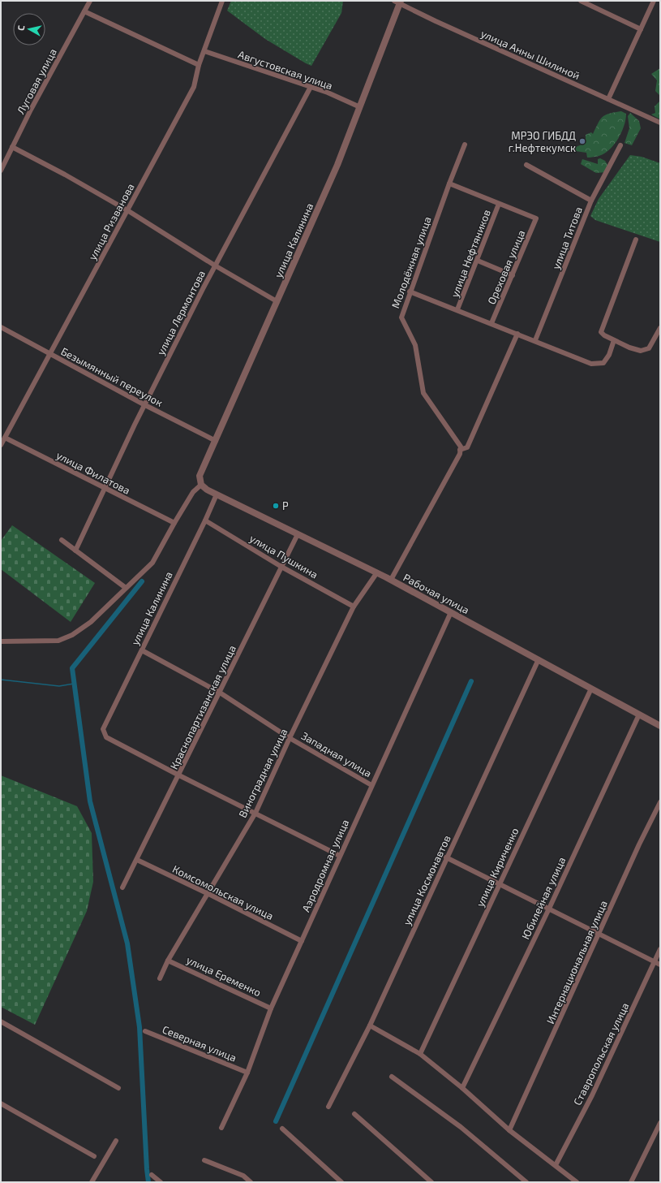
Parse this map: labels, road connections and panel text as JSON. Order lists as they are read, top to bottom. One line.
{"streets":{"street":["улица Анны Шилиной","Августовская улица","Луговая улица","улица Ризванова","улица Титова","улица Калинина","улица Нефтяников","Молодёжная улица","Ореховая улица","улица Лермонтова","Безымянный переулок","улица Филатова","улица Пушкина","Рабочая улица","Краснопартизанская улица","Западная улица","Виноградная улица","Аэродромная улица","улица Кириченко","улица Космонавтов","Комсомольская улица","Юбилейная улица","Интернациональная улица","улица Еременко","Северная улица","Ставропольская улица"]},"crossings":[["улица Анны Шилиной","улица Калинина"],["Августовская улица","улица Ризванова"],["Августовская улица","улица Калинина"],["Августовская улица","улица Лермонтова"],["улица Ризванова","Безымянный переулок"],["улица Ризванова","улица Филатова"],["улица Калинина","Безымянный переулок"],["улица Калинина","улица Пушкина"],["улица Калинина","Рабочая улица"],["улица Калинина","Краснопартизанская улица"],["улица Калинина","Западная улица"],["улица Нефтяников","Ореховая улица"],["улица Лермонтова","Безымянный переулок"],["улица Лермонтова","улица Филатова"],["улица Пушкина","Краснопартизанская улица"],["улица Пушкина","Виноградная улица"],["Рабочая улица","Краснопартизанская улица"],["Рабочая улица","Виноградная улица"],["Рабочая улица","Аэродромная улица"],["Рабочая улица","улица Кириченко"],["Рабочая улица","улица Космонавтов"],["Рабочая улица","Юбилейная улица"],["Краснопартизанская улица","Западная улица"],["Краснопартизанская улица","Комсомольская улица"],["Западная улица","Виноградная улица"],["Западная улица","Аэродромная улица"],["Виноградная улица","Комсомольская улица"],["Виноградная улица","улица Еременко"],["Аэродромная улица","Комсомольская улица"],["Аэродромная улица","улица Еременко"],["Аэродромная улица","Северная улица"]],"places":["МРЭО ГИБДД г.Нефтекумск","Р"],"north":"left"}
